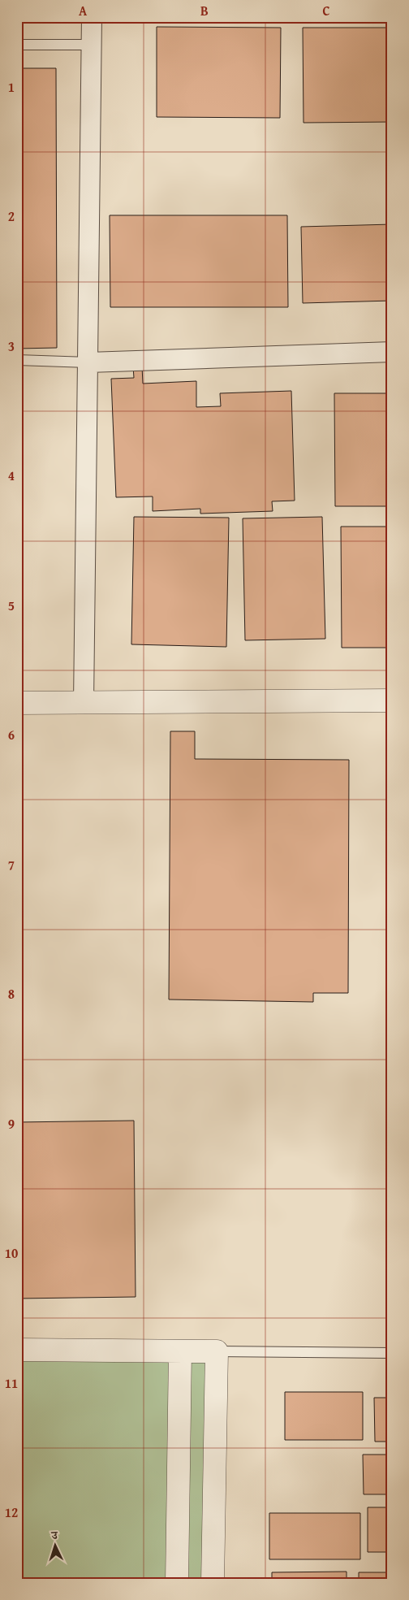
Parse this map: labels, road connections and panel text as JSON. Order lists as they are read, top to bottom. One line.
{"north":"top","grid":{"columns":["A","B","C"],"rows":["1","2","3","4","5","6","7","8","9","10","11","12"]}}
